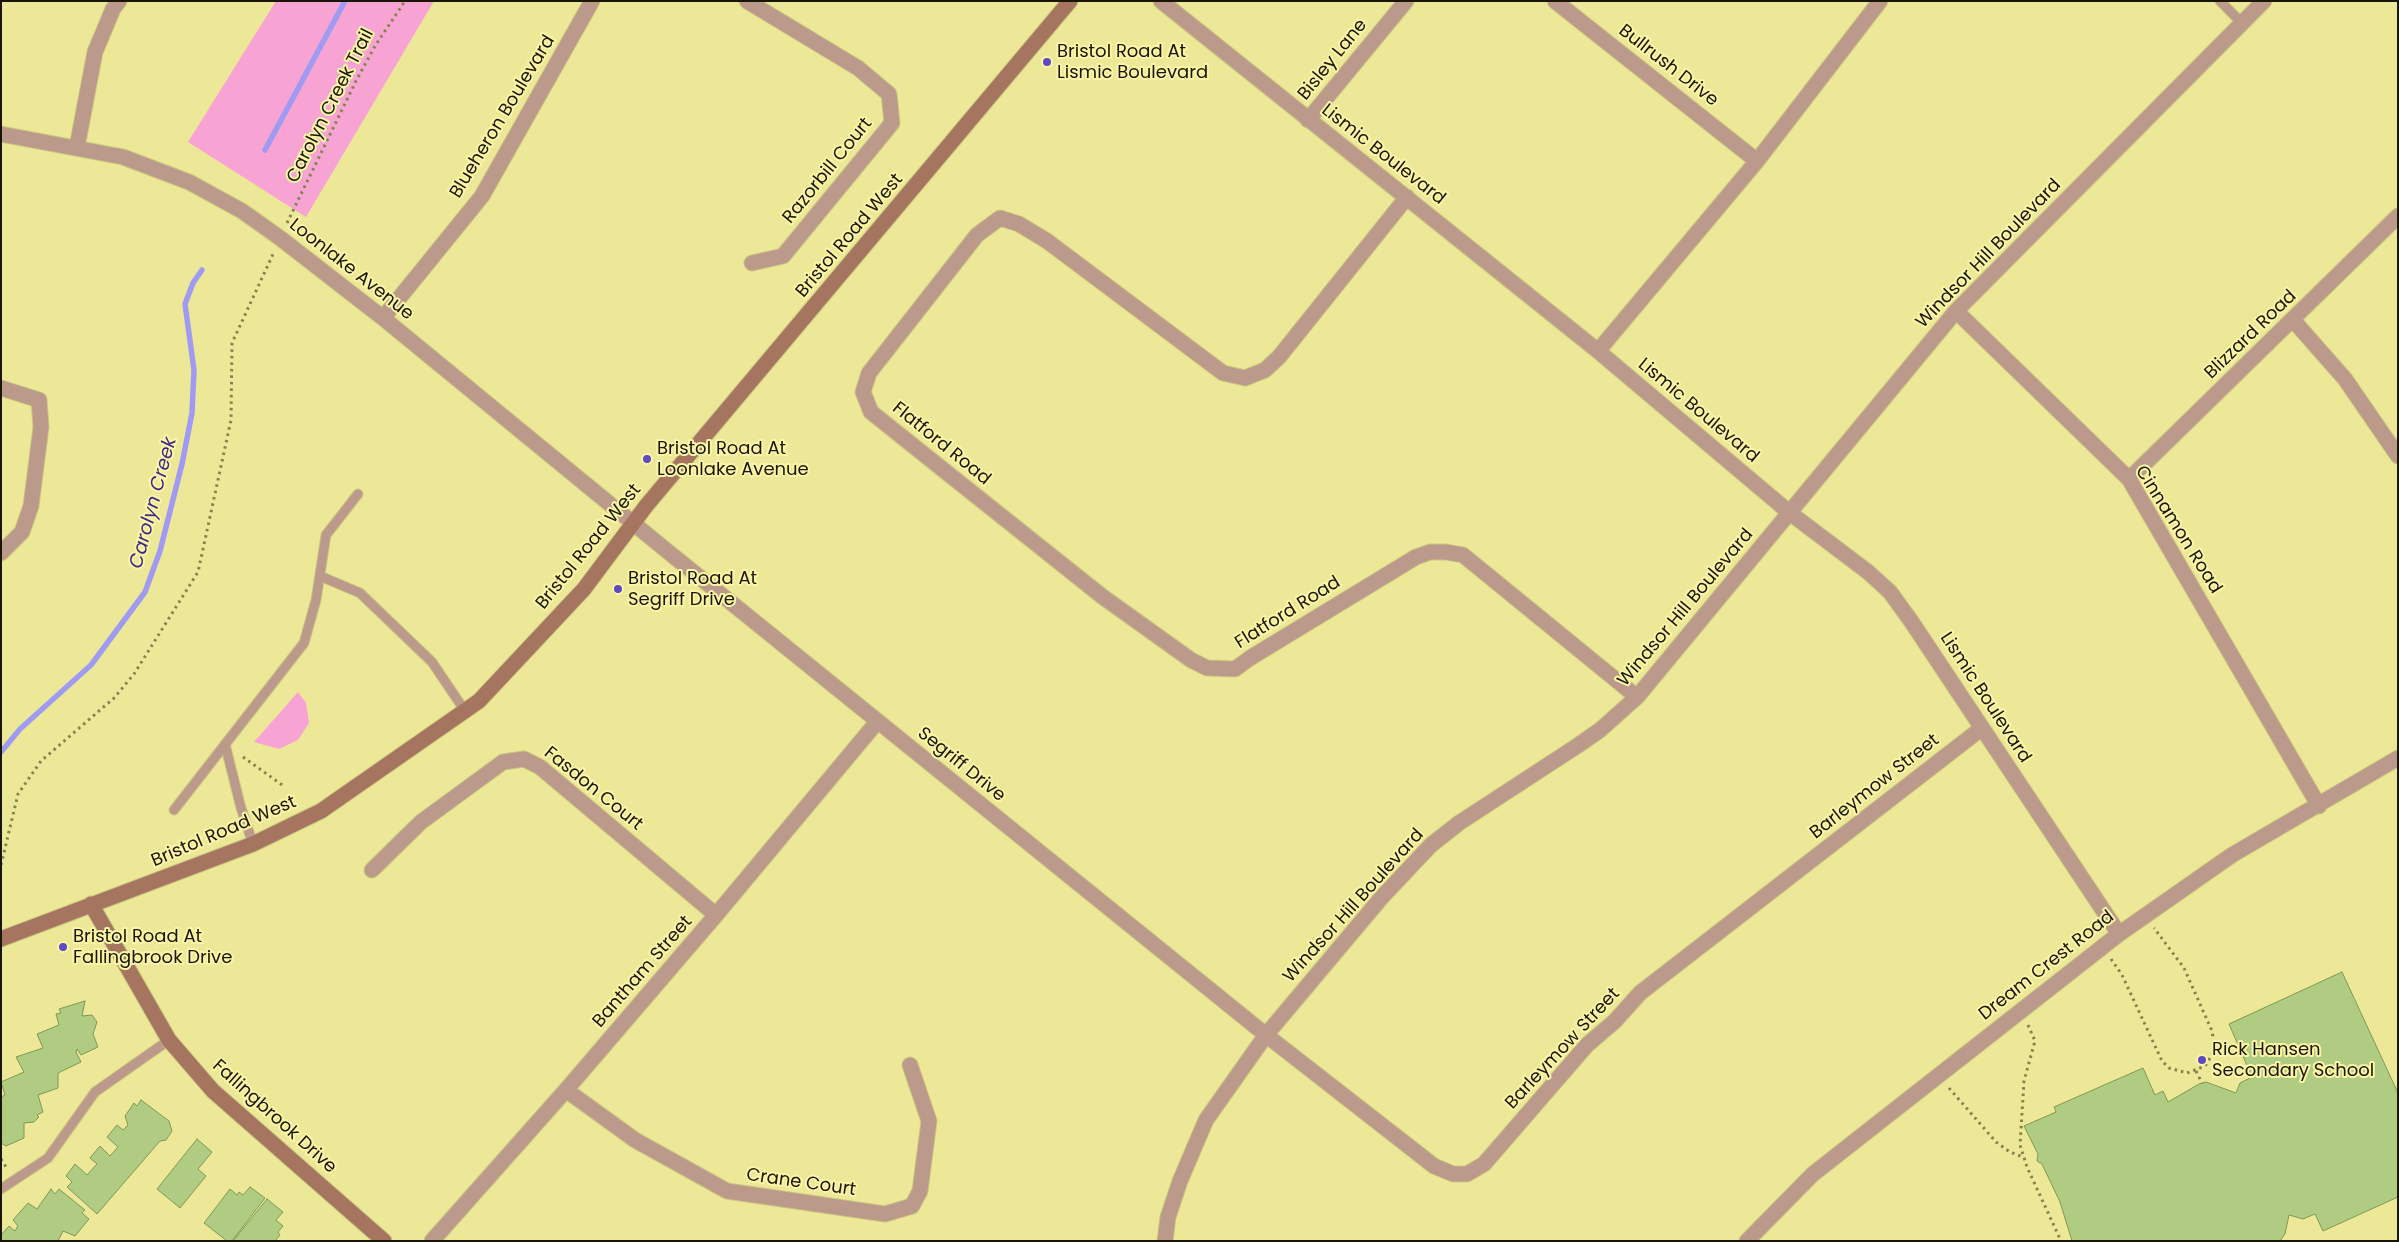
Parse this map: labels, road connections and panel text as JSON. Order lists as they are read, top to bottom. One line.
{"streets":{"street":["Bisley Lane","Bullrush Drive","Blueheron Boulevard","Lismic Boulevard","Razorbill Court","Bristol Road West","Windsor Hill Boulevard","Loonlake Avenue","Blizzard Road","Flatford Road","Cinnamon Road","Segriff Drive","Barleymow Street","Fasdon Court","Dream Crest Road","Bantham Street","Fallingbrook Drive","Crane Court"],"path":["Carolyn Creek Trail"]},"crossings":[["Bisley Lane","Lismic Boulevard"],["Blueheron Boulevard","Loonlake Avenue"],["Lismic Boulevard","Windsor Hill Boulevard"],["Lismic Boulevard","Flatford Road"],["Lismic Boulevard","Barleymow Street"],["Lismic Boulevard","Dream Crest Road"],["Bristol Road West","Loonlake Avenue"],["Bristol Road West","Segriff Drive"],["Bristol Road West","Fallingbrook Drive"],["Windsor Hill Boulevard","Flatford Road"],["Windsor Hill Boulevard","Cinnamon Road"],["Windsor Hill Boulevard","Segriff Drive"],["Windsor Hill Boulevard","Barleymow Street"],["Loonlake Avenue","Segriff Drive"],["Blizzard Road","Cinnamon Road"],["Cinnamon Road","Dream Crest Road"],["Segriff Drive","Barleymow Street"],["Segriff Drive","Bantham Street"],["Fasdon Court","Bantham Street"],["Bantham Street","Crane Court"]],"water":["Carolyn Creek"],"places":["Bristol Road At Lismic Boulevard","Bristol Road At Loonlake Avenue","Bristol Road At Segriff Drive","Bristol Road At Fallingbrook Drive","Rick Hansen Secondary School"]}
